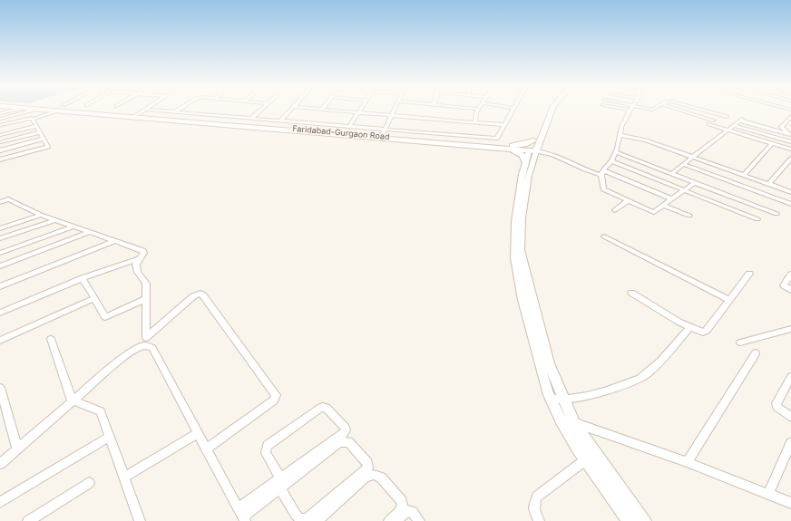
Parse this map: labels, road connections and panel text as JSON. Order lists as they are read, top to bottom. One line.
{"streets":{"main road":["Faridabad-Gurgaon Road"]}}
